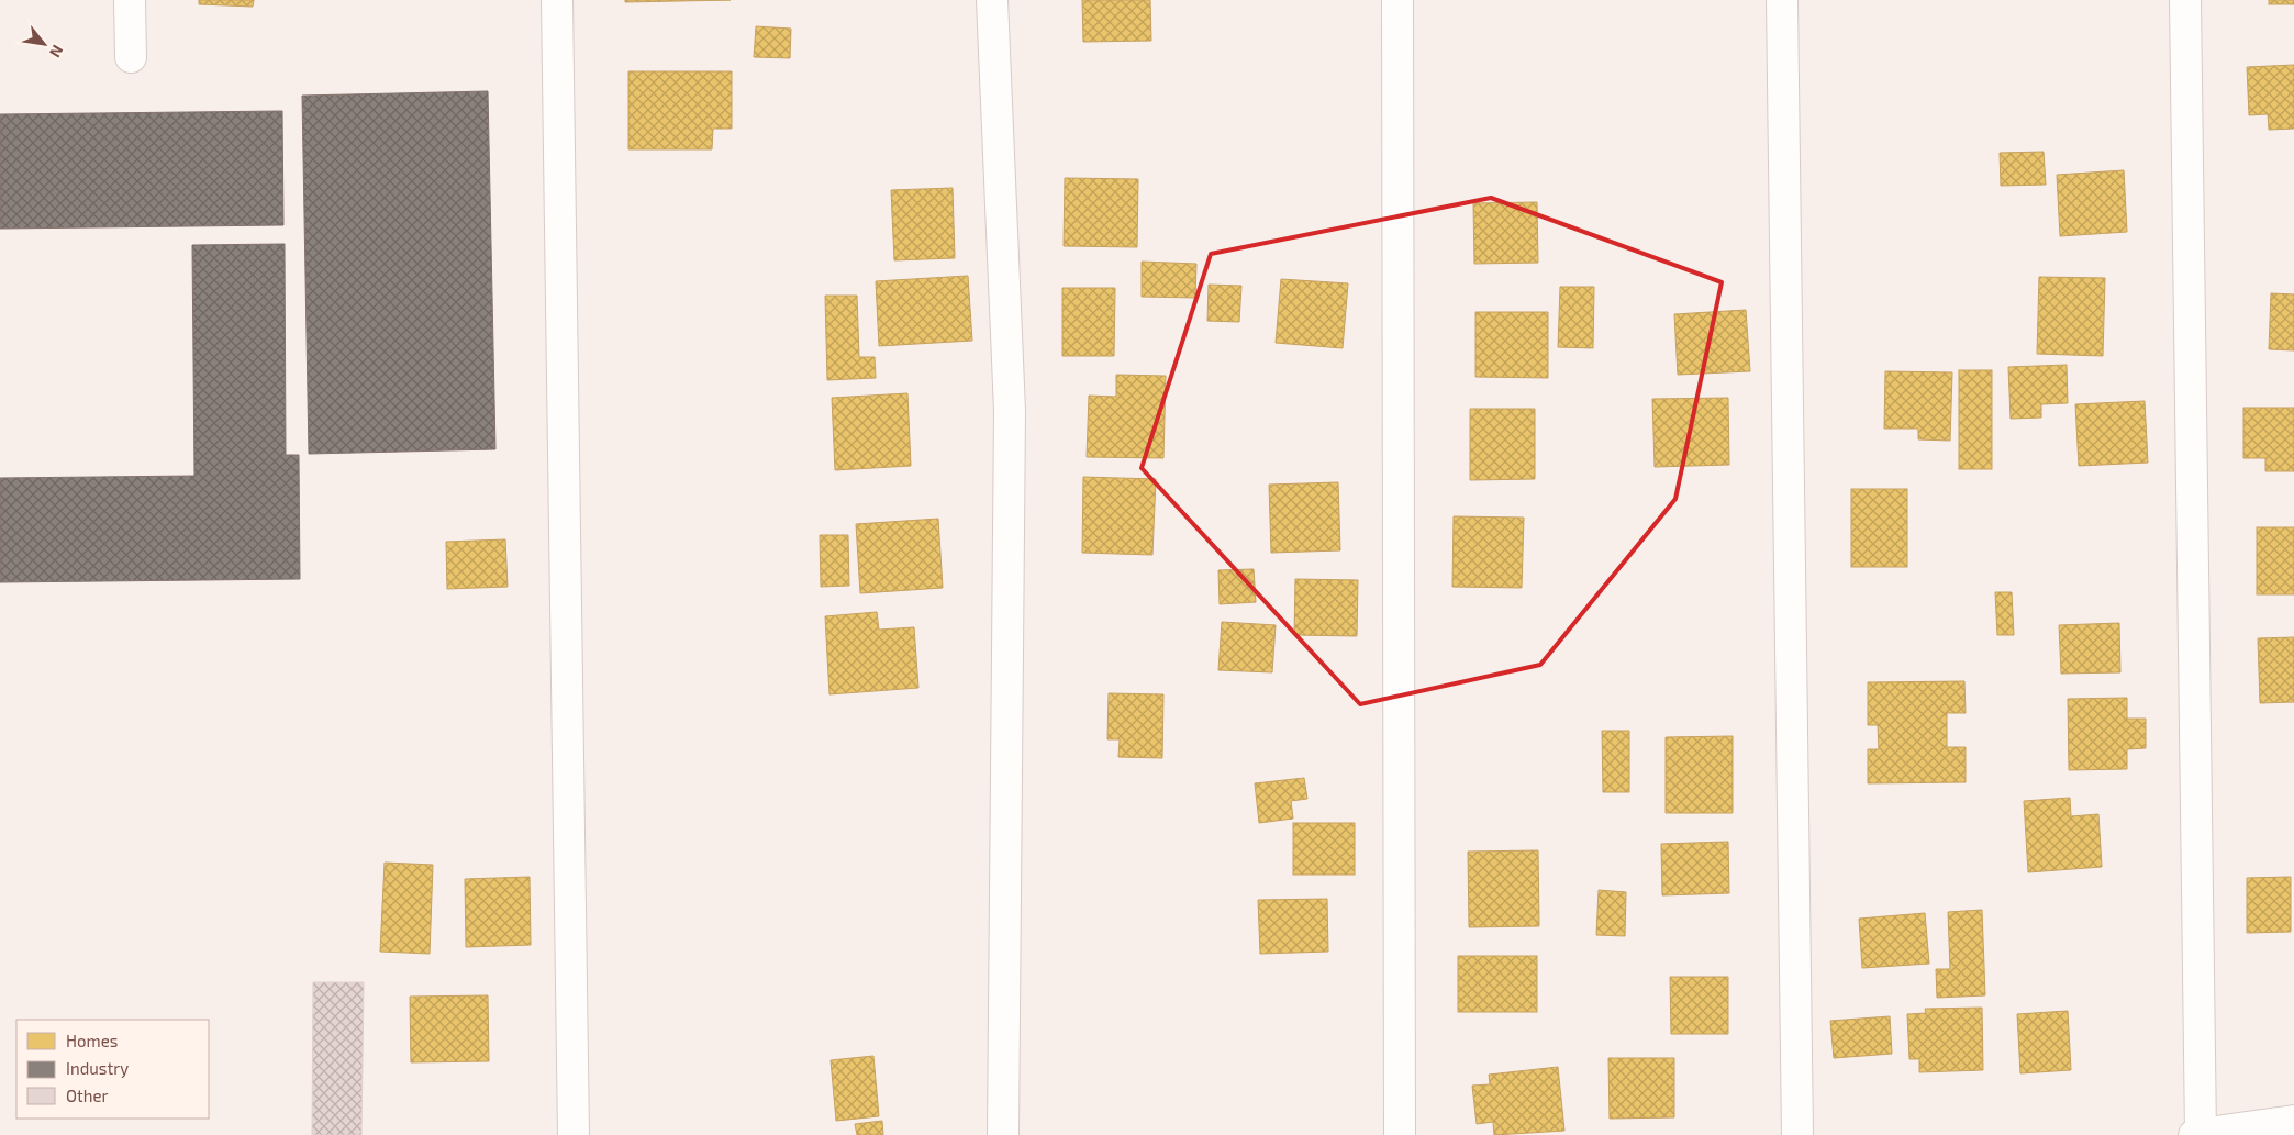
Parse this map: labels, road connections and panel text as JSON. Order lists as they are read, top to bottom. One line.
{"legend":["Homes","Industry","Other"],"north":"bottom right"}
